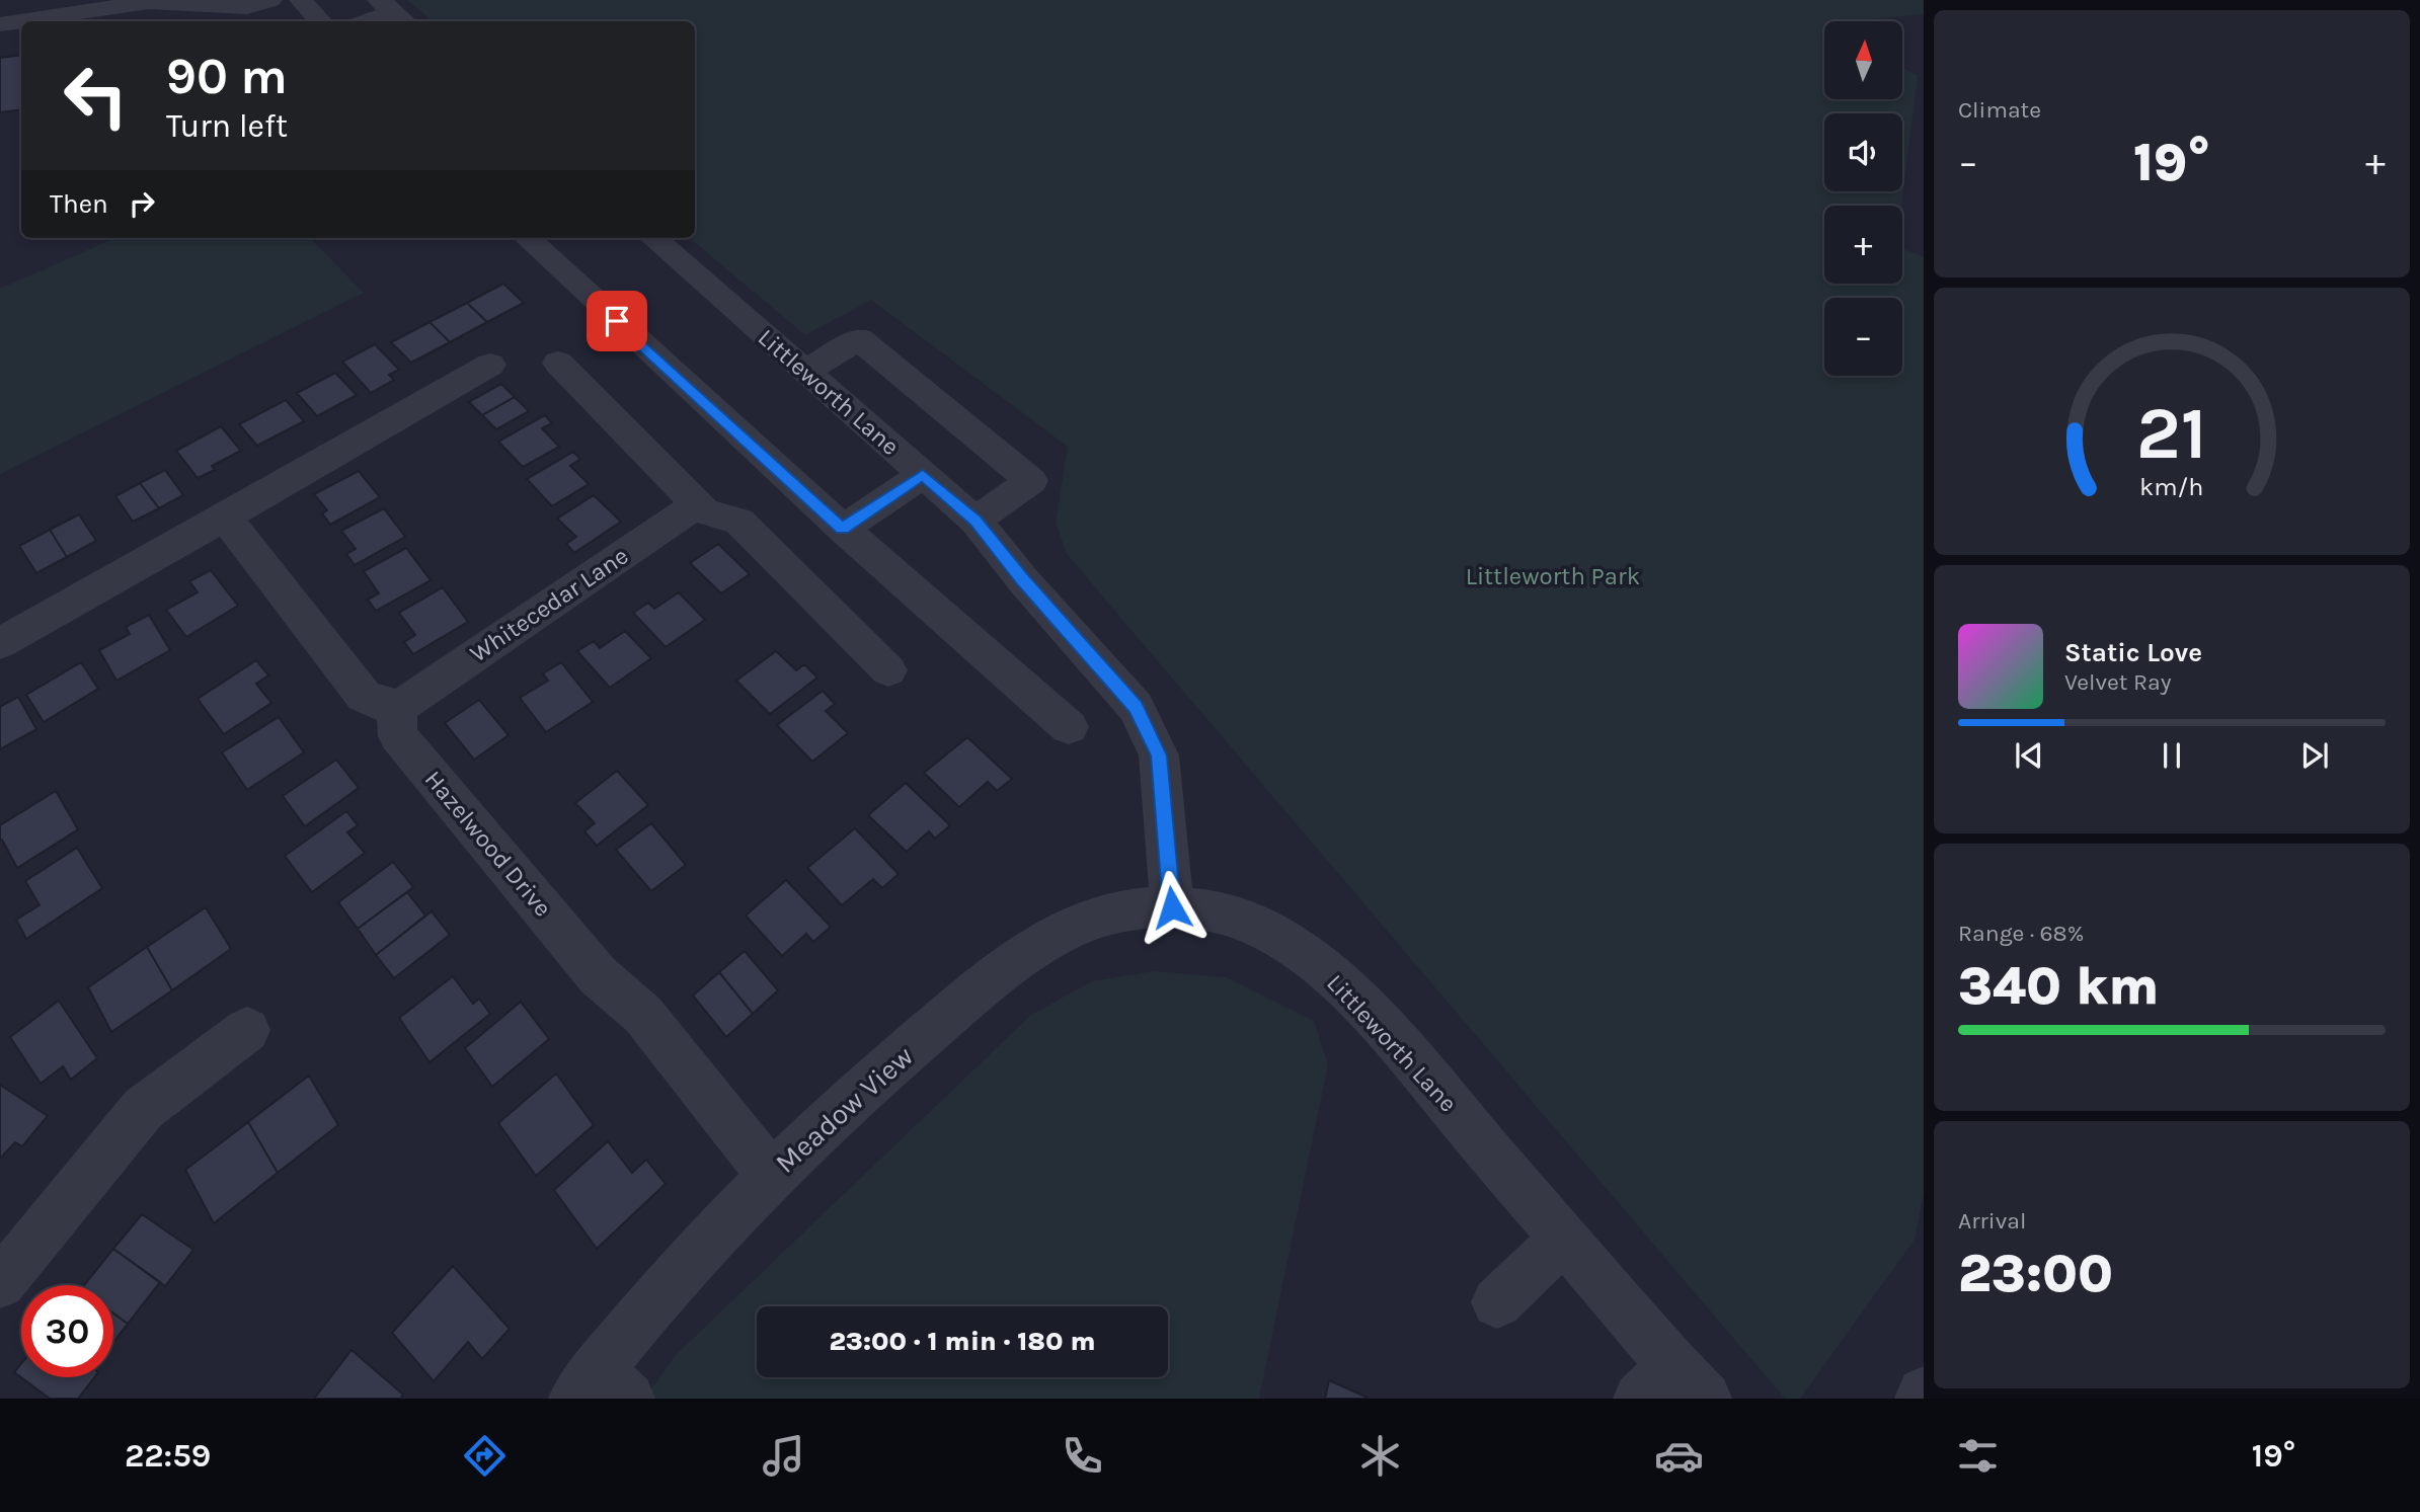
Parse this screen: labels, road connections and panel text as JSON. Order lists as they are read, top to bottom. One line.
{"streets":{"street":["Littleworth Lane","Whitecedar Lane","Hazelwood Drive","Meadow View"]},"crossings":[["Littleworth Lane","Meadow View"],["Whitecedar Lane","Hazelwood Drive"],["Hazelwood Drive","Meadow View"]],"parks":["Littleworth Park"],"north":"top","page":{"tile":["Climate",["Range · 68%","340 km"],["Arrival","23:00"]],"map_buttons":["+","−"],"turn":["90 m","Turn left"],"heat":["−","19°","+"],"then":"Then","song":["Static Love","Velvet Ray"],"limit":"30","trip":"23:00 · 1 min · 180 m","tabs":["22:59","19°"],"gauge":["21","km/h"]}}
